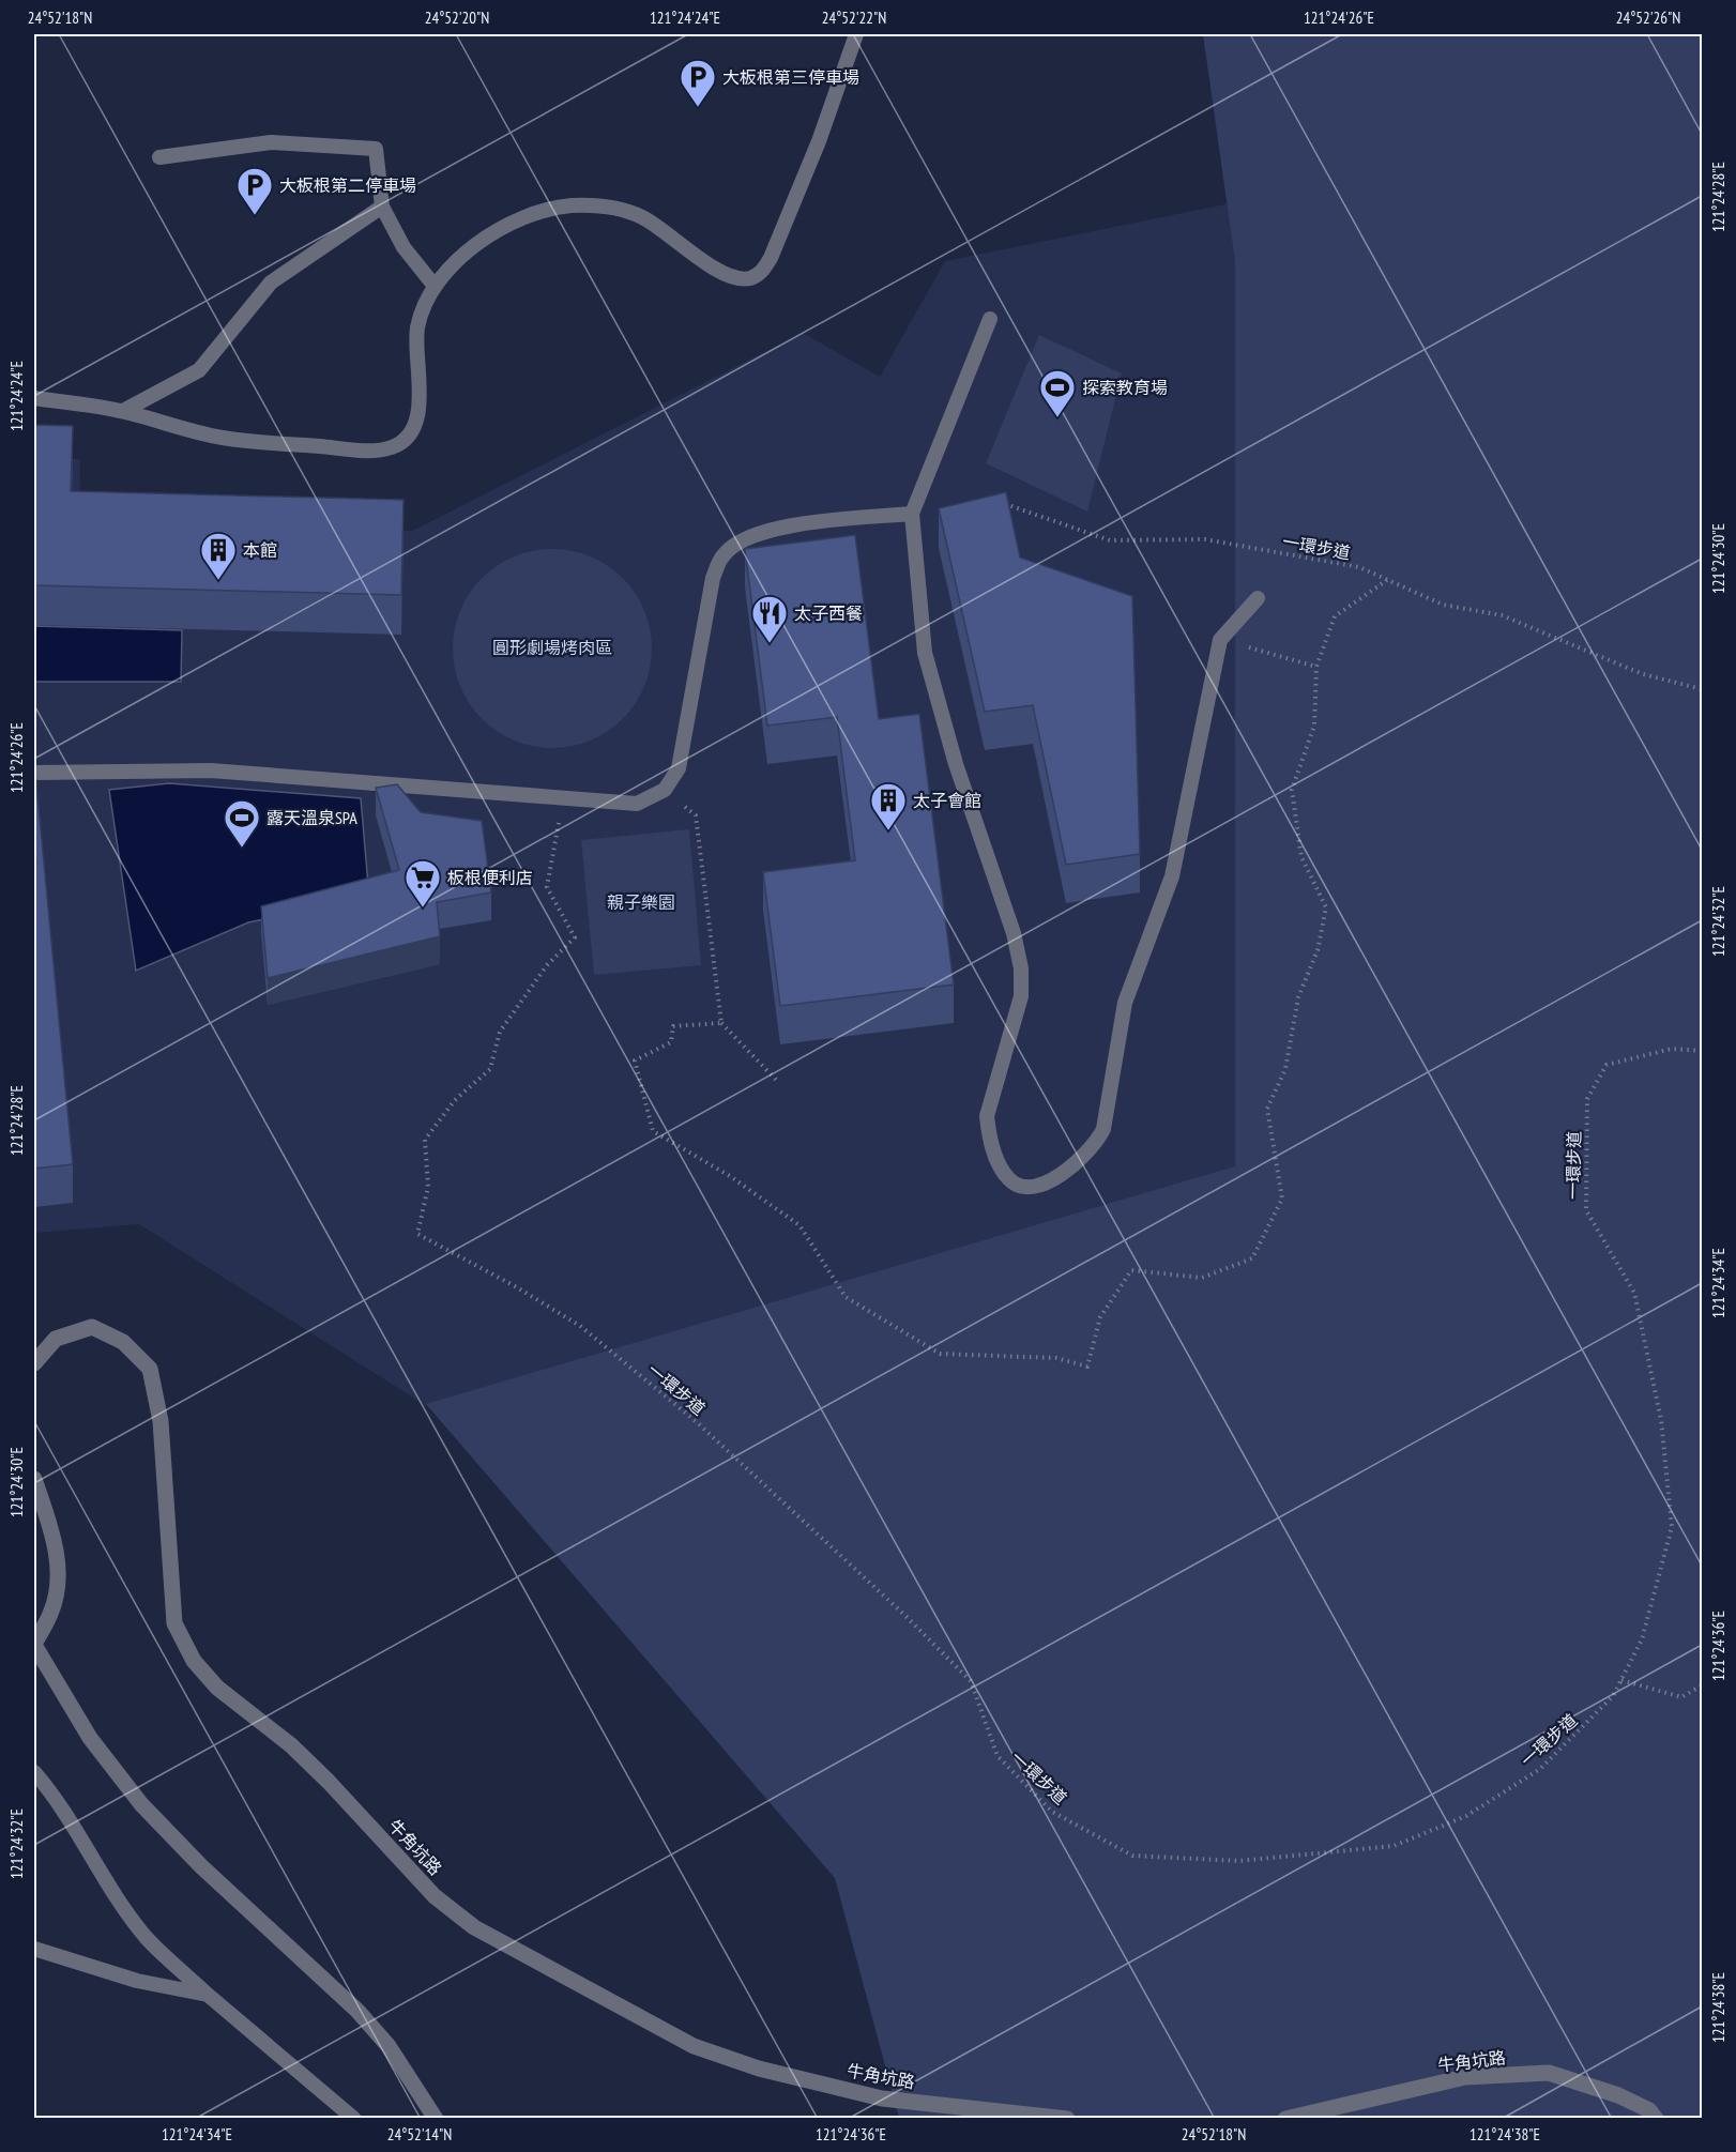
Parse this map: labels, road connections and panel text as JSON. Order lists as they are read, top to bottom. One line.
{"streets":{"street":["牛角坑路"],"path":["一環步道"]},"parks":["圓形劇場烤肉區","親子樂園"],"places":{"parking":["大板根第三停車場","大板根第二停車場"],"sports":["探索教育場","露天溫泉SPA"],"building":["本館","太子會館"],"restaurant":["太子西餐"],"supermarket":["板根便利店"]},"coordinates":["24°52'18\"N","24°52'20\"N","121°24'24\"E","24°52'22\"N","121°24'26\"E","24°52'26\"N","121°24'28\"E","121°24'30\"E","121°24'32\"E","121°24'34\"E","121°24'36\"E","121°24'38\"E","24°52'14\"N"]}
